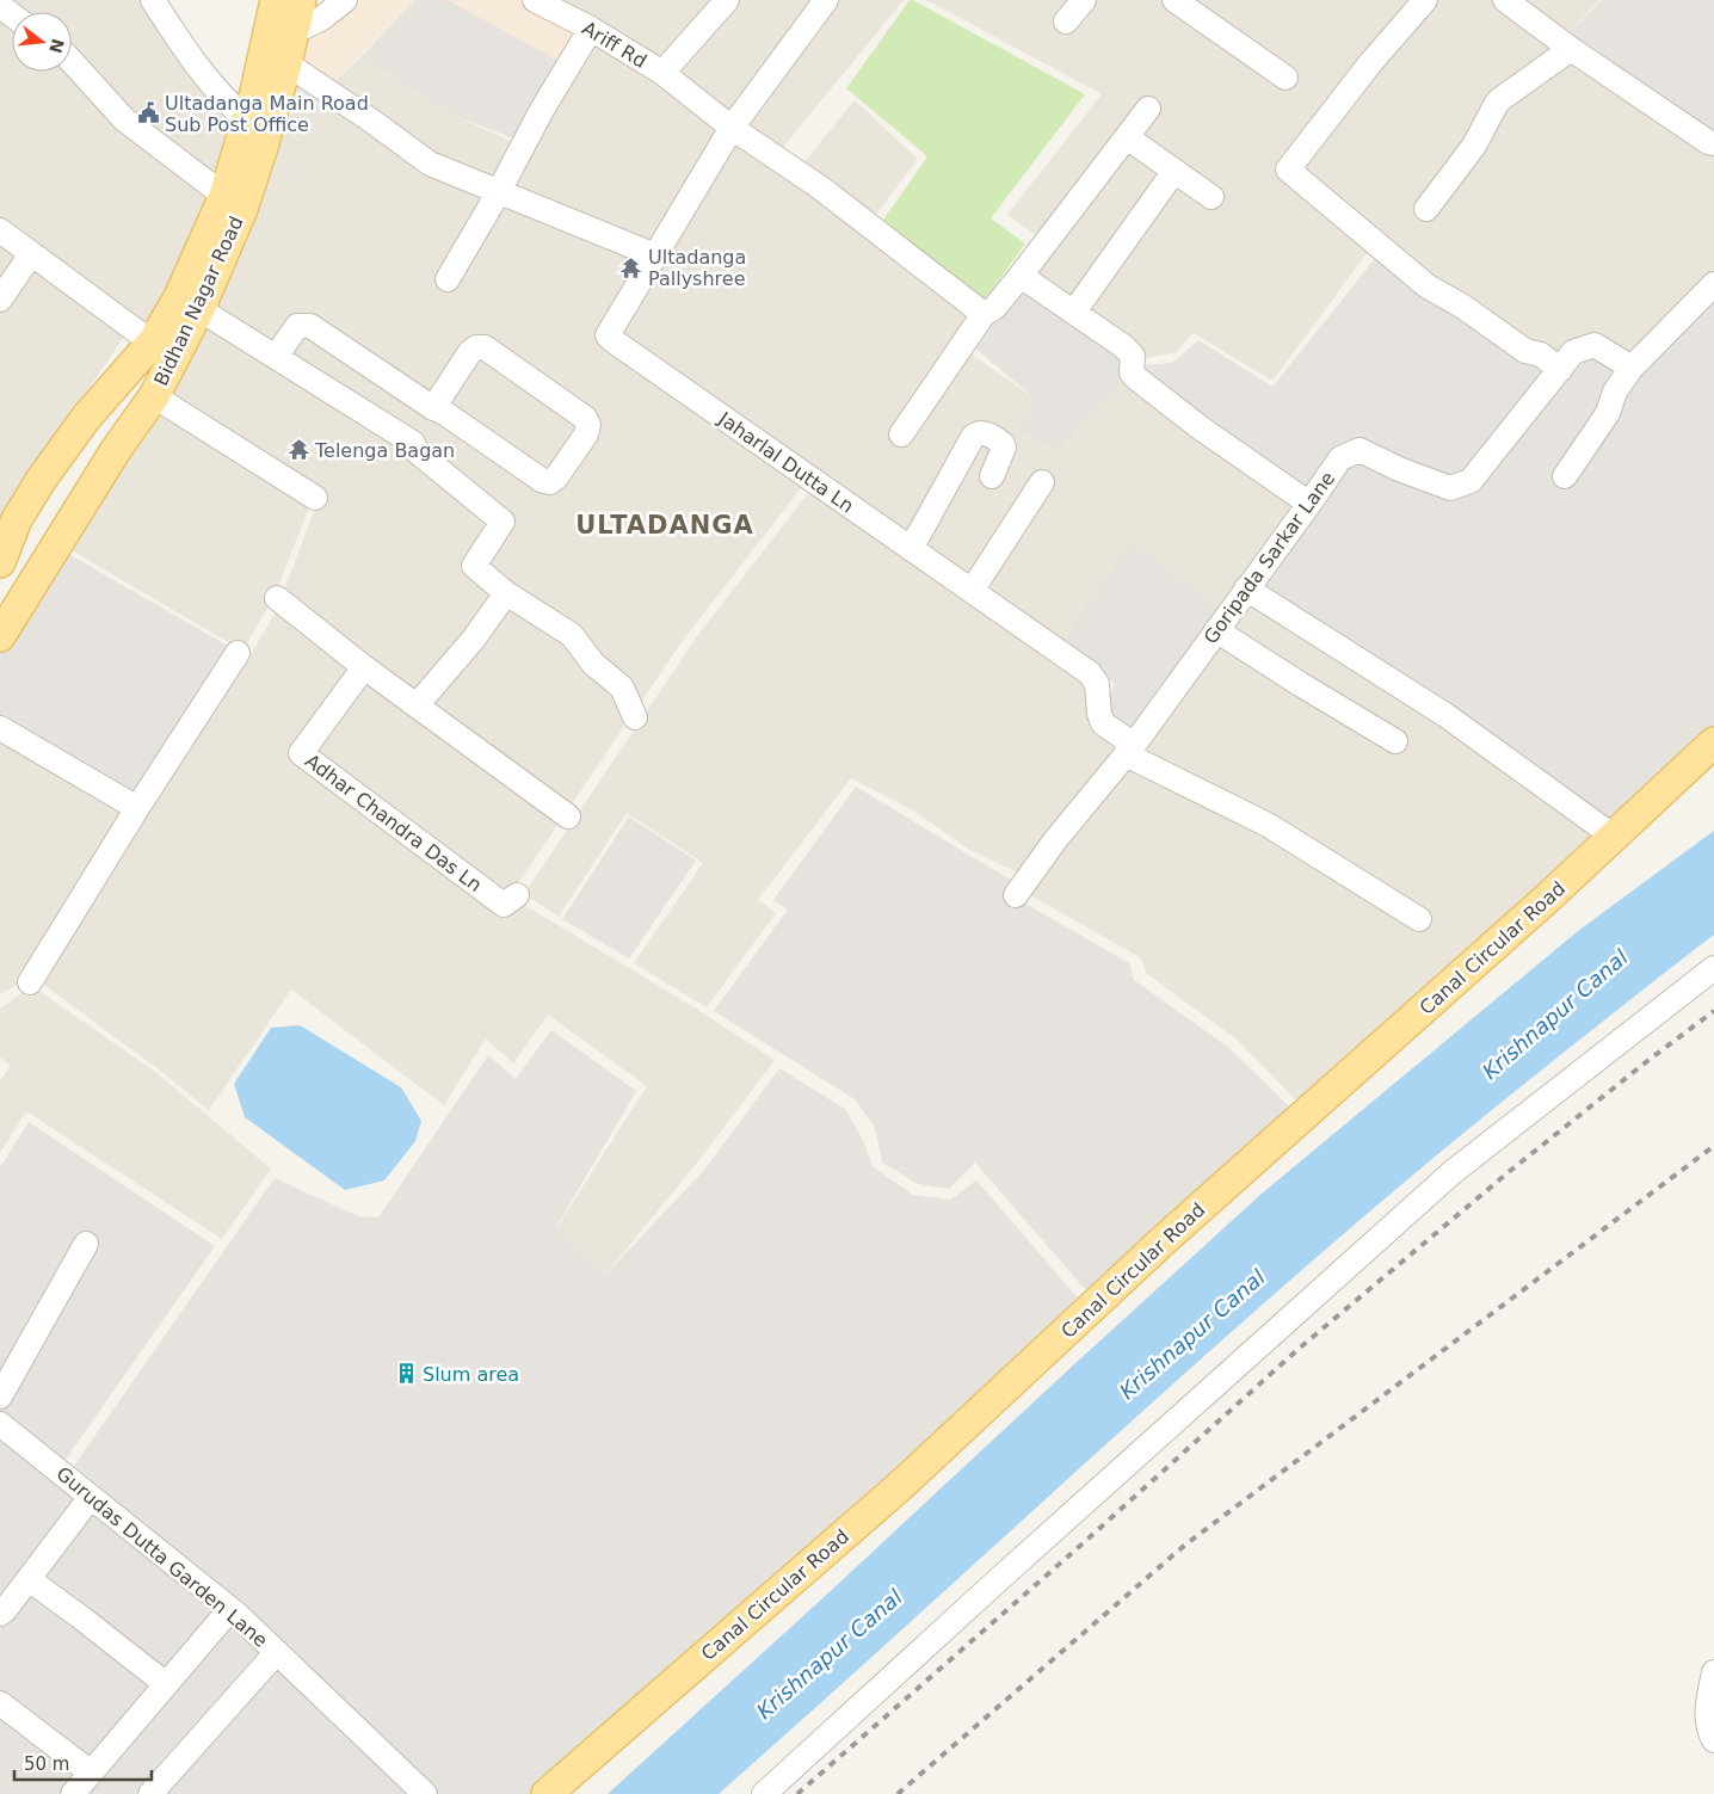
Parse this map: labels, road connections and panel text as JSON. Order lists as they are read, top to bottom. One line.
{"streets":{"main road":["Bidhan Nagar Road","Canal Circular Road"],"street":["Ariff Rd","Jaharlal Dutta Ln","Goripada Sarkar Lane","Adhar Chandra Das Ln","Gurudas Dutta Garden Lane"]},"crossings":[["Ariff Rd","Jaharlal Dutta Ln"],["Jaharlal Dutta Ln","Goripada Sarkar Lane"]],"districts":["ULTADANGA"],"water":["Krishnapur Canal"],"places":{"public building":["Ultadanga Main Road Sub Post Office"],"temple":["Ultadanga Pallyshree","Telenga Bagan"],"building":["Slum area"]},"scale_bar":"50 m","north":"right"}
